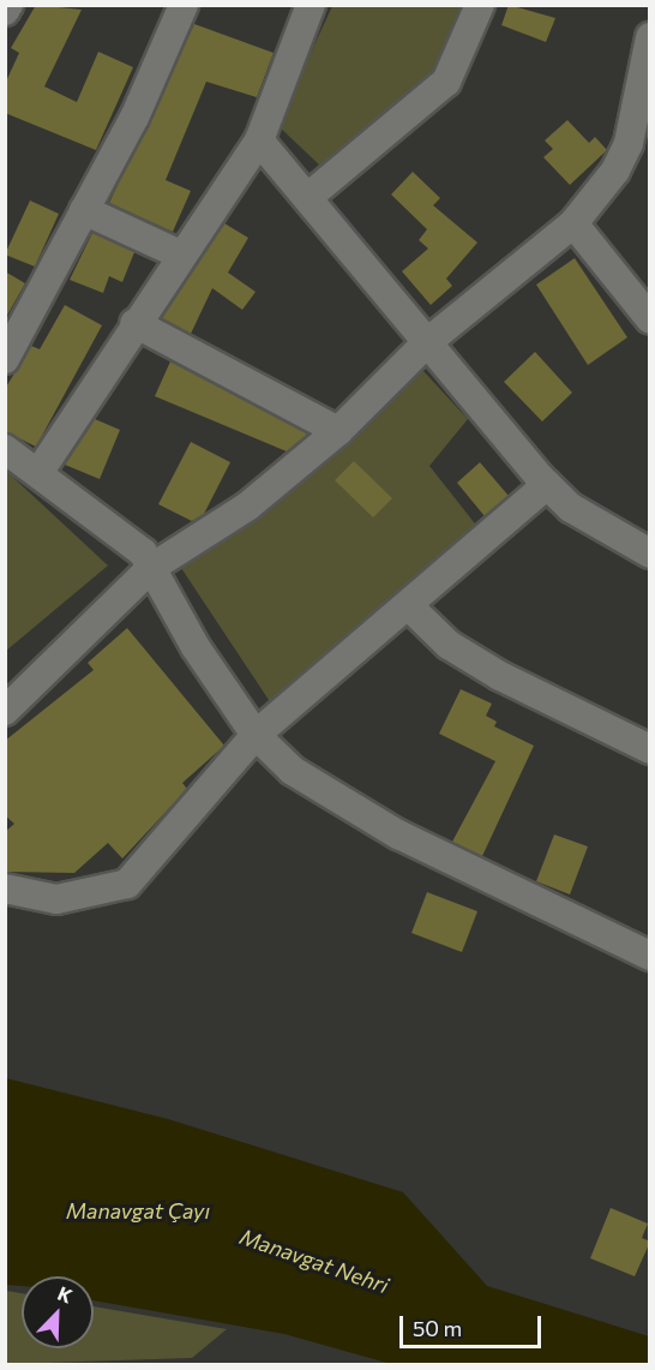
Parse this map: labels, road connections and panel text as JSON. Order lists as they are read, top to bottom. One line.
{"water":["Manavgat Çayı","Manavgat Nehri"],"scale_bar":"50 m","north":"top right"}
